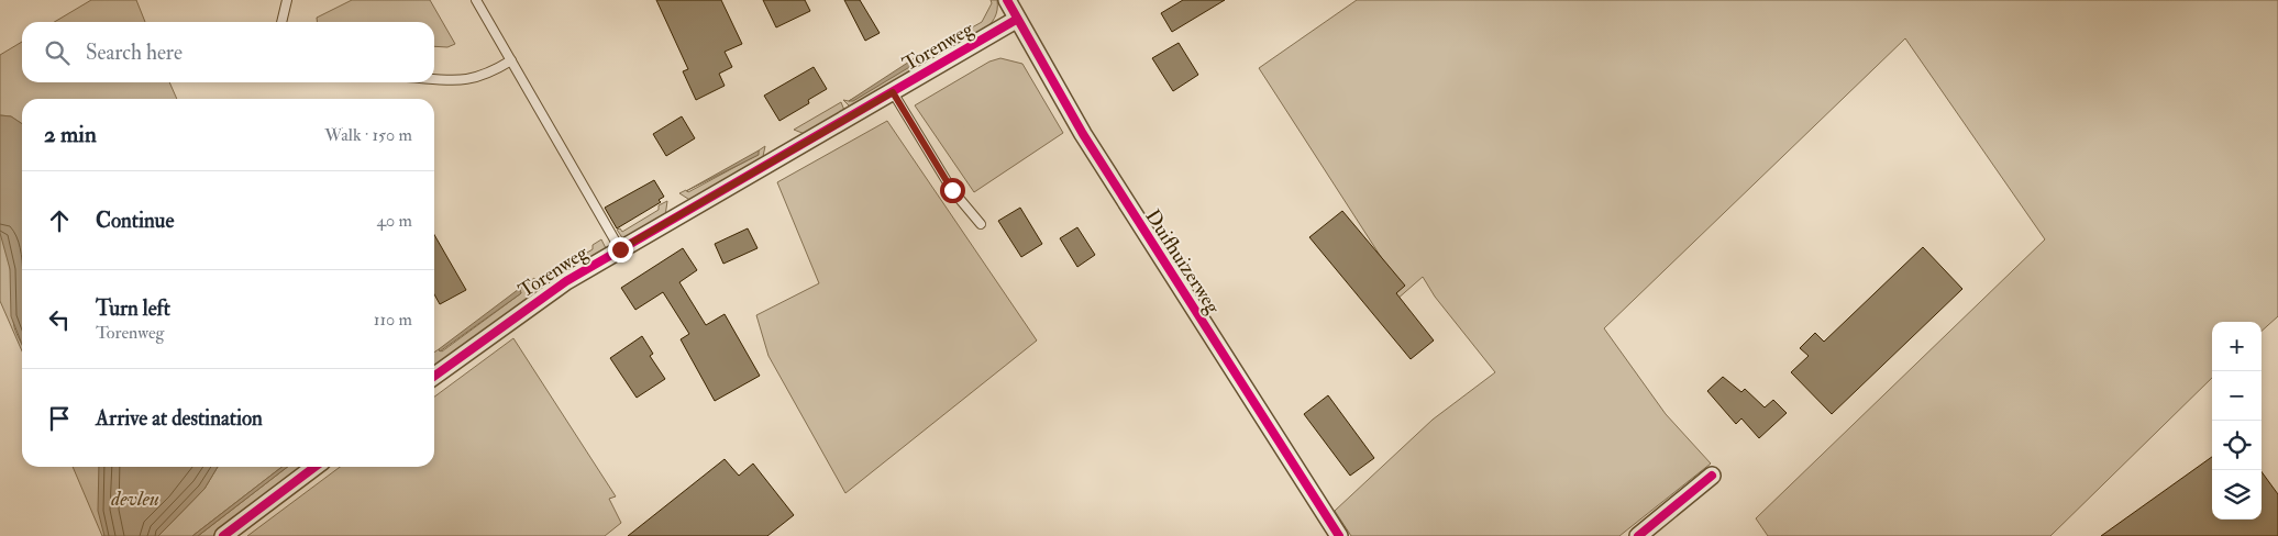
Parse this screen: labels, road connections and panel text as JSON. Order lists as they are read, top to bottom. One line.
{"streets":{"street":["Torenweg","Duifhuizerweg"]},"crossings":[["Torenweg","Duifhuizerweg"]],"water":["devleu"],"page":{"search":"Search here","heading":["2 min","Walk · 150 m"],"list":[["Continue","40 m"],["Turn left","Torenweg","110 m"],"Arrive at destination"],"map_buttons":["+","−"]}}
